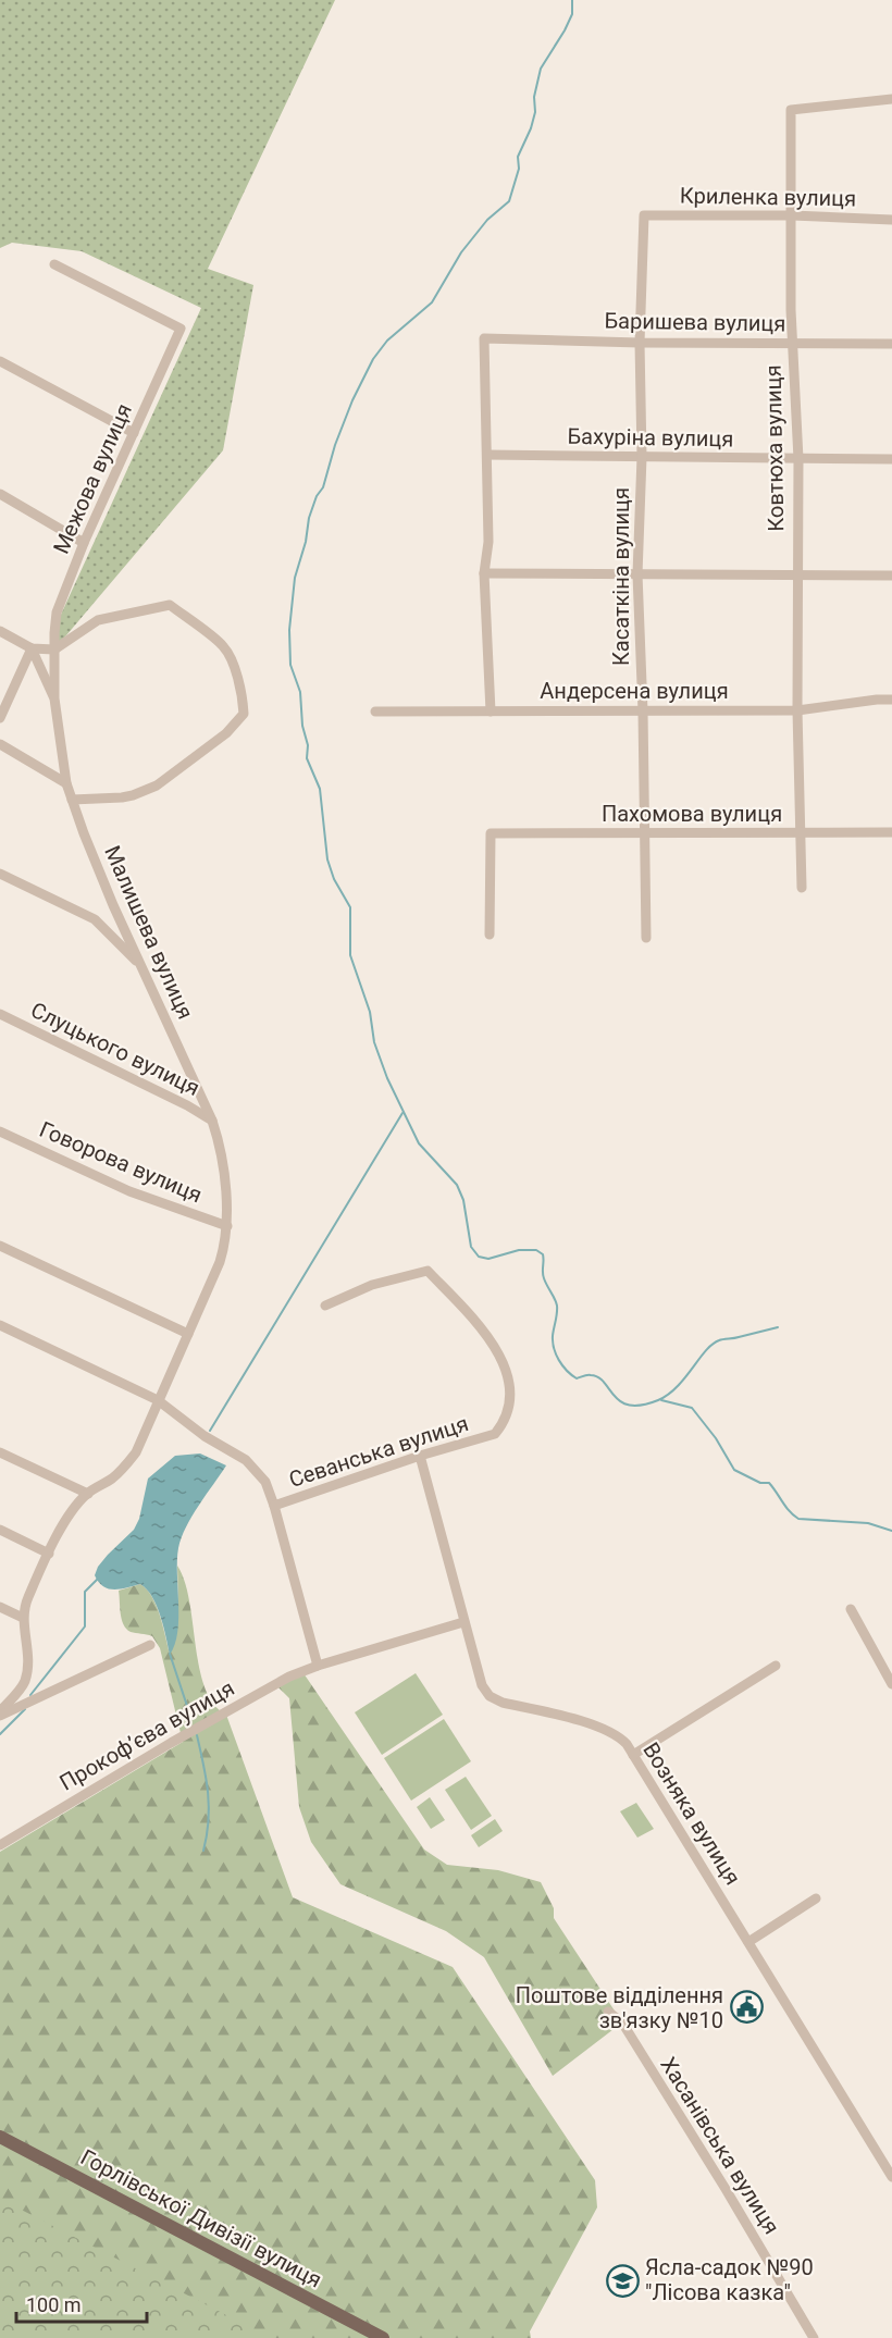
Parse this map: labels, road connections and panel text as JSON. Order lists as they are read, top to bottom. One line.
{"streets":{"main road":["Горлівської Дивізії вулиця"],"street":["Криленка вулиця","Баришева вулиця","Бахуріна вулиця","Ковтюха вулиця","Межова вулиця","Касаткіна вулиця","Андерсена вулиця","Пахомова вулиця","Малишева вулиця","Слуцького вулиця","Говорова вулиця","Севанська вулиця","Прокоф’єва вулиця","Возняка вулиця","Хасанівська вулиця"]},"crossings":[["Криленка вулиця","Ковтюха вулиця"],["Криленка вулиця","Касаткіна вулиця"],["Баришева вулиця","Бахуріна вулиця"],["Баришева вулиця","Ковтюха вулиця"],["Баришева вулиця","Касаткіна вулиця"],["Бахуріна вулиця","Ковтюха вулиця"],["Бахуріна вулиця","Касаткіна вулиця"],["Ковтюха вулиця","Андерсена вулиця"],["Ковтюха вулиця","Пахомова вулиця"],["Межова вулиця","Малишева вулиця"],["Касаткіна вулиця","Андерсена вулиця"],["Касаткіна вулиця","Пахомова вулиця"],["Малишева вулиця","Слуцького вулиця"],["Малишева вулиця","Говорова вулиця"],["Малишева вулиця","Севанська вулиця"],["Севанська вулиця","Прокоф’єва вулиця"],["Севанська вулиця","Возняка вулиця"],["Прокоф’єва вулиця","Возняка вулиця"]],"places":{"public building":["Поштове відділення зв'язку №10"],"school or university":["Ясла-садок №90 \"Лісова казка\""]},"scale_bar":"100 m"}
